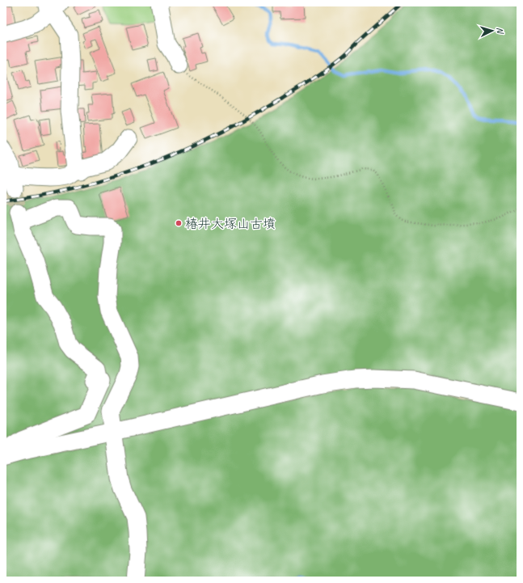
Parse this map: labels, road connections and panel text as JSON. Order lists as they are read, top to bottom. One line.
{"places":["椿井大塚山古墳"],"north":"right"}
